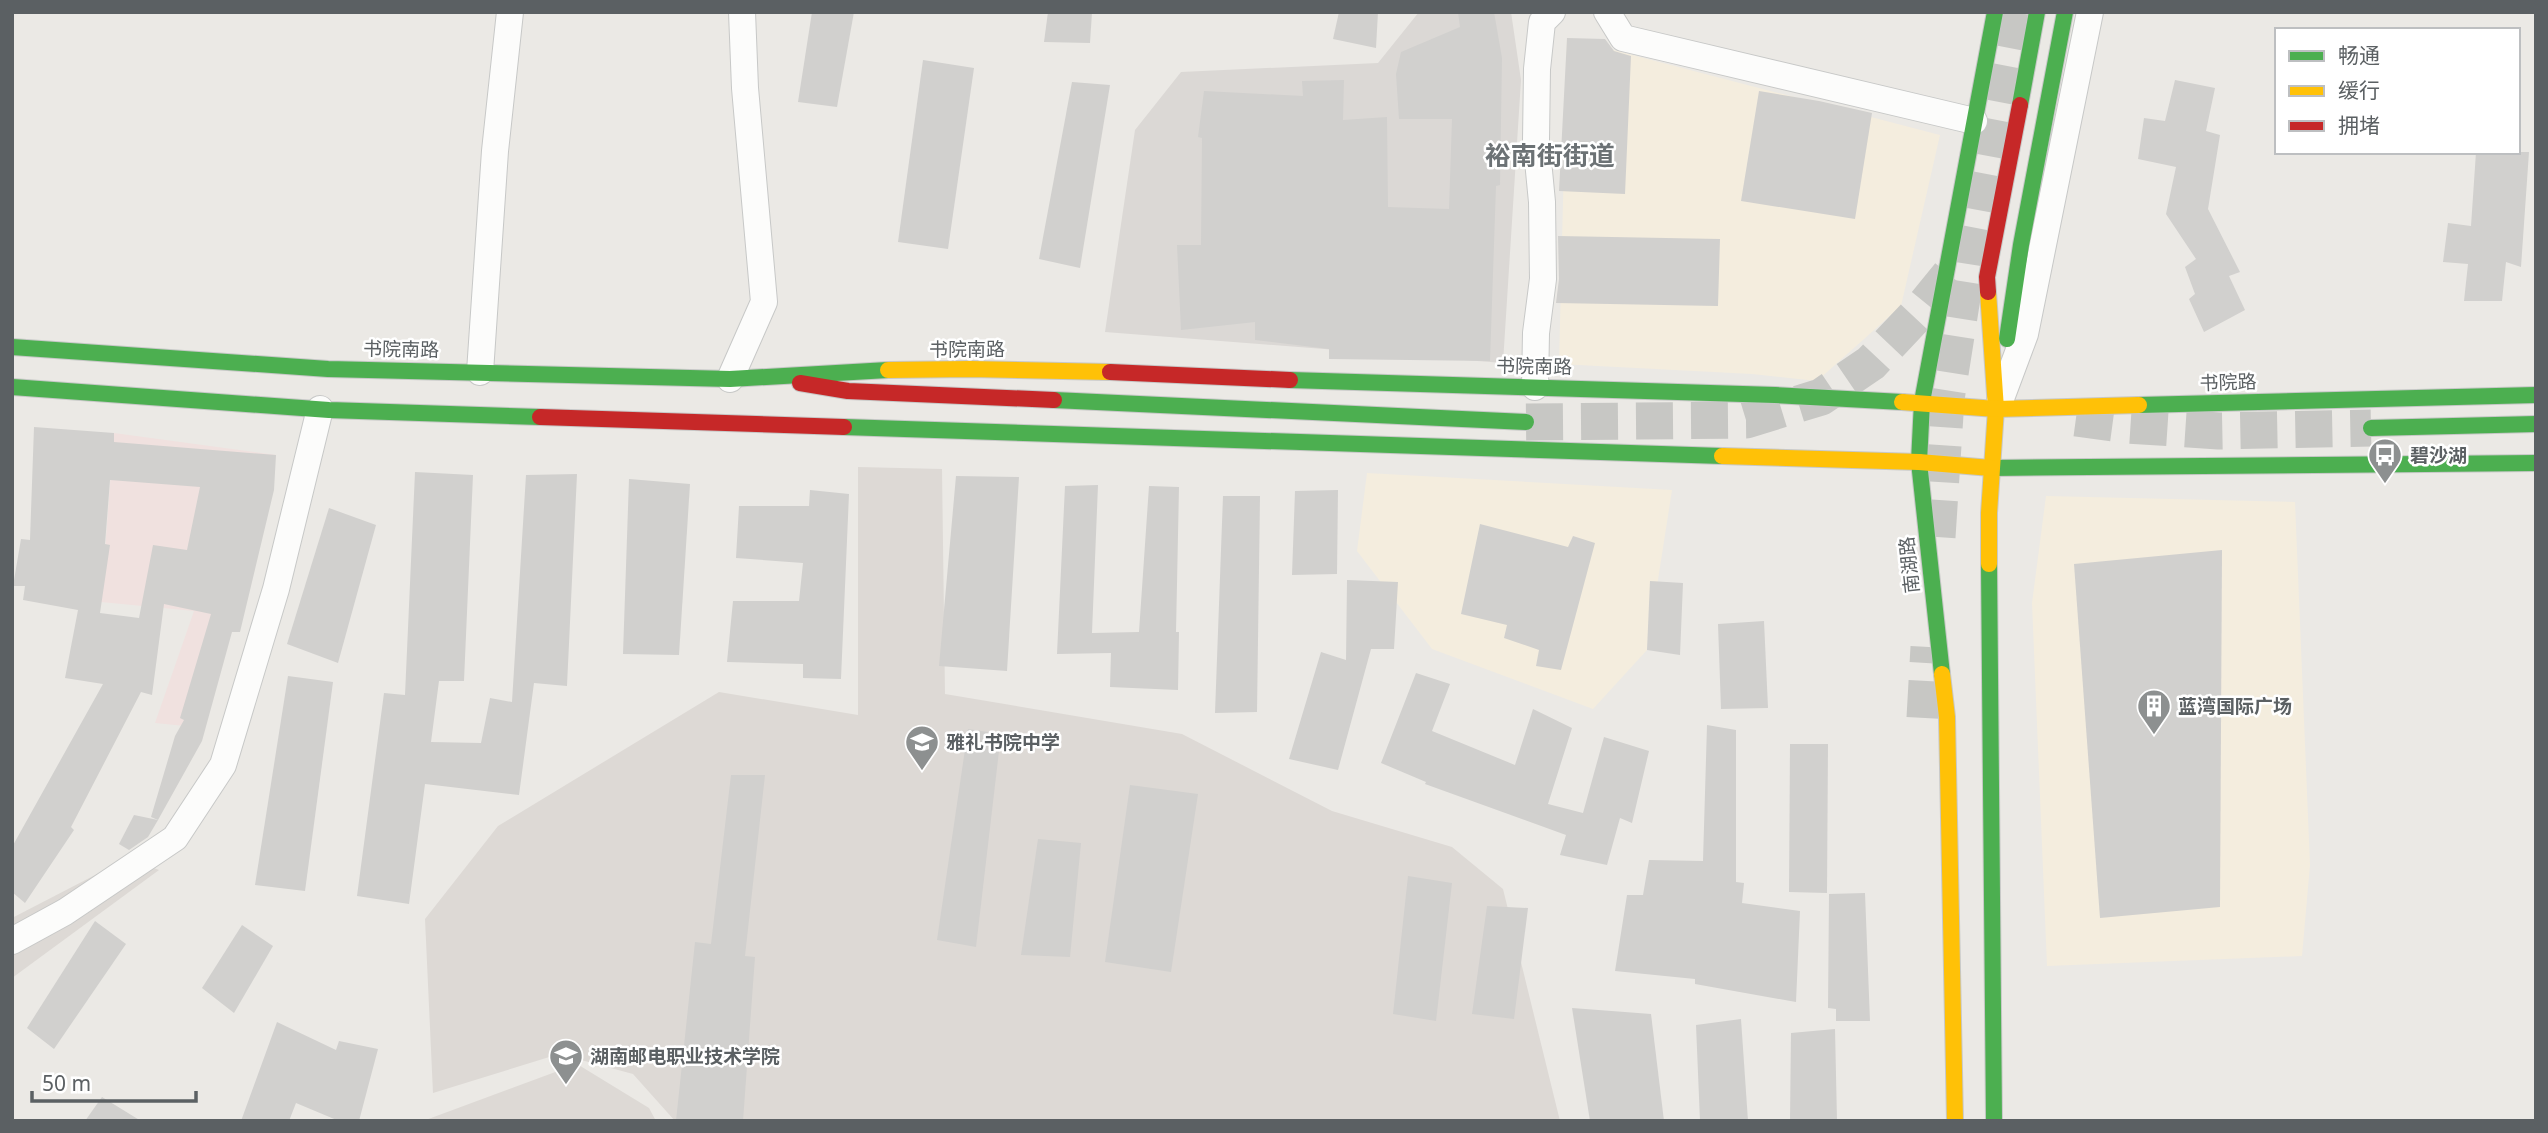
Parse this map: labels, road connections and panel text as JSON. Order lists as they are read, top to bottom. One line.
{"streets":{"main road":["书院南路","书院路","南湖路"]},"crossings":[["书院南路","书院路"],["书院南路","南湖路"],["书院路","南湖路"]],"districts":["裕南街街道"],"places":{"bus stop":["碧沙湖"],"building":["蓝湾国际广场"],"school or university":["雅礼书院中学","湖南邮电职业技术学院"]},"legend":["畅通","缓行","拥堵"],"scale_bar":"50 m"}
